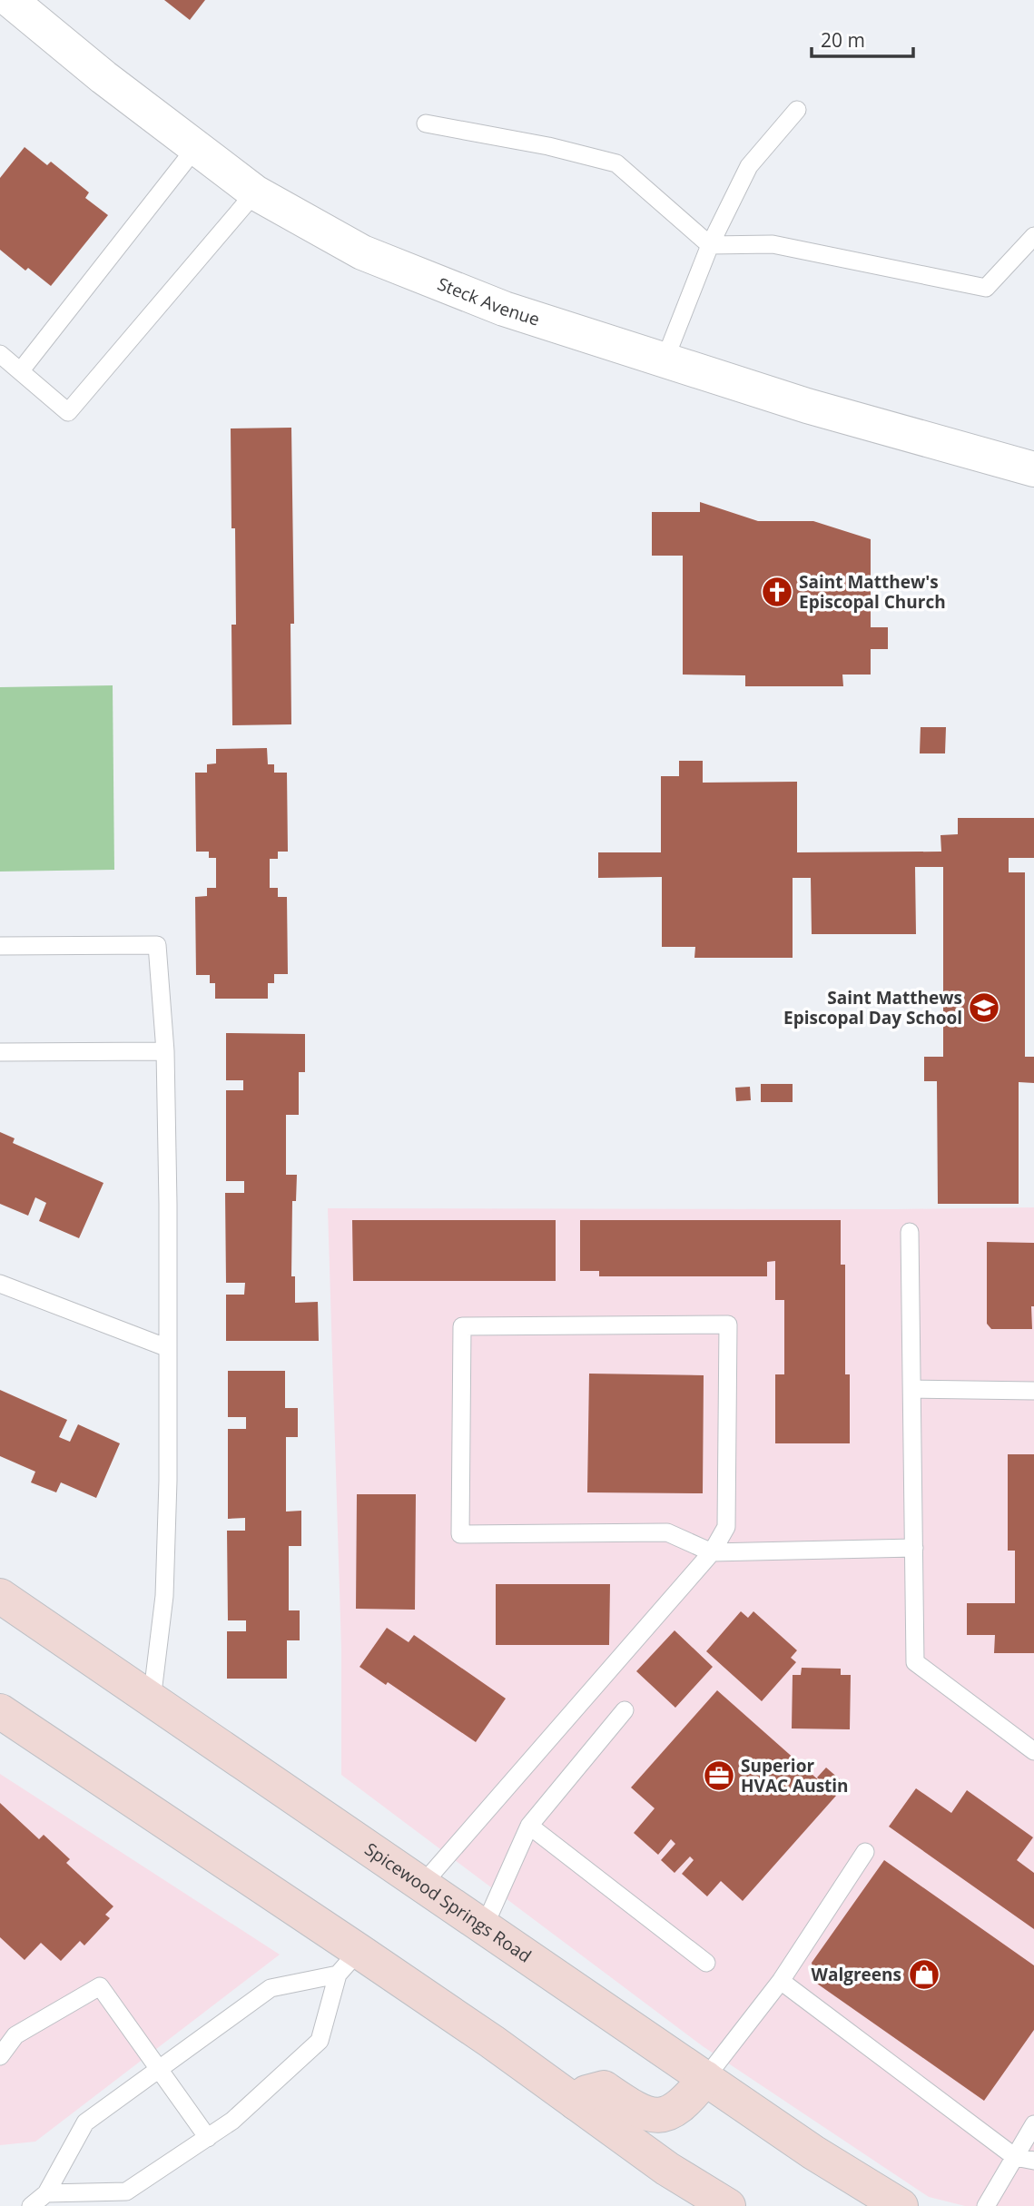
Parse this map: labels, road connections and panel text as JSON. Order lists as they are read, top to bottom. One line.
{"streets":{"main road":["Spicewood Springs Road"],"street":["Steck Avenue"]},"places":{"church":["Saint Matthew's Episcopal Church"],"school or university":["Saint Matthews Episcopal Day School"],"office":["Superior HVAC Austin"],"shop":["Walgreens"]},"scale_bar":"20 m"}
